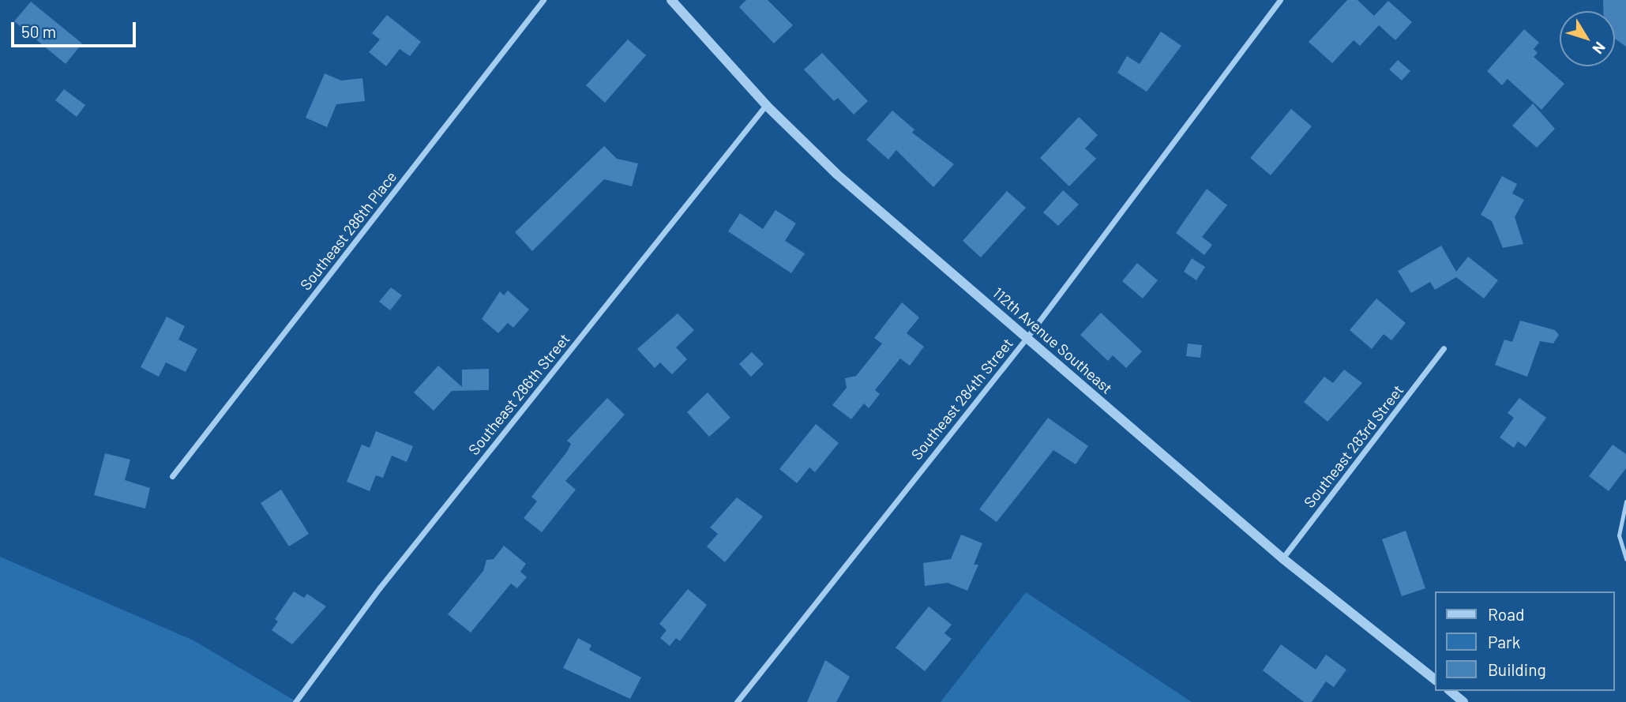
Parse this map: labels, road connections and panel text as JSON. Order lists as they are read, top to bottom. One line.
{"streets":{"street":["Southeast 286th Place","112th Avenue Southeast","Southeast 286th Street","Southeast 284th Street","Southeast 283rd Street"]},"crossings":[["112th Avenue Southeast","Southeast 286th Street"],["112th Avenue Southeast","Southeast 284th Street"],["112th Avenue Southeast","Southeast 283rd Street"]],"legend":["Road","Park","Building"],"scale_bar":"50 m","north":"bottom right"}
